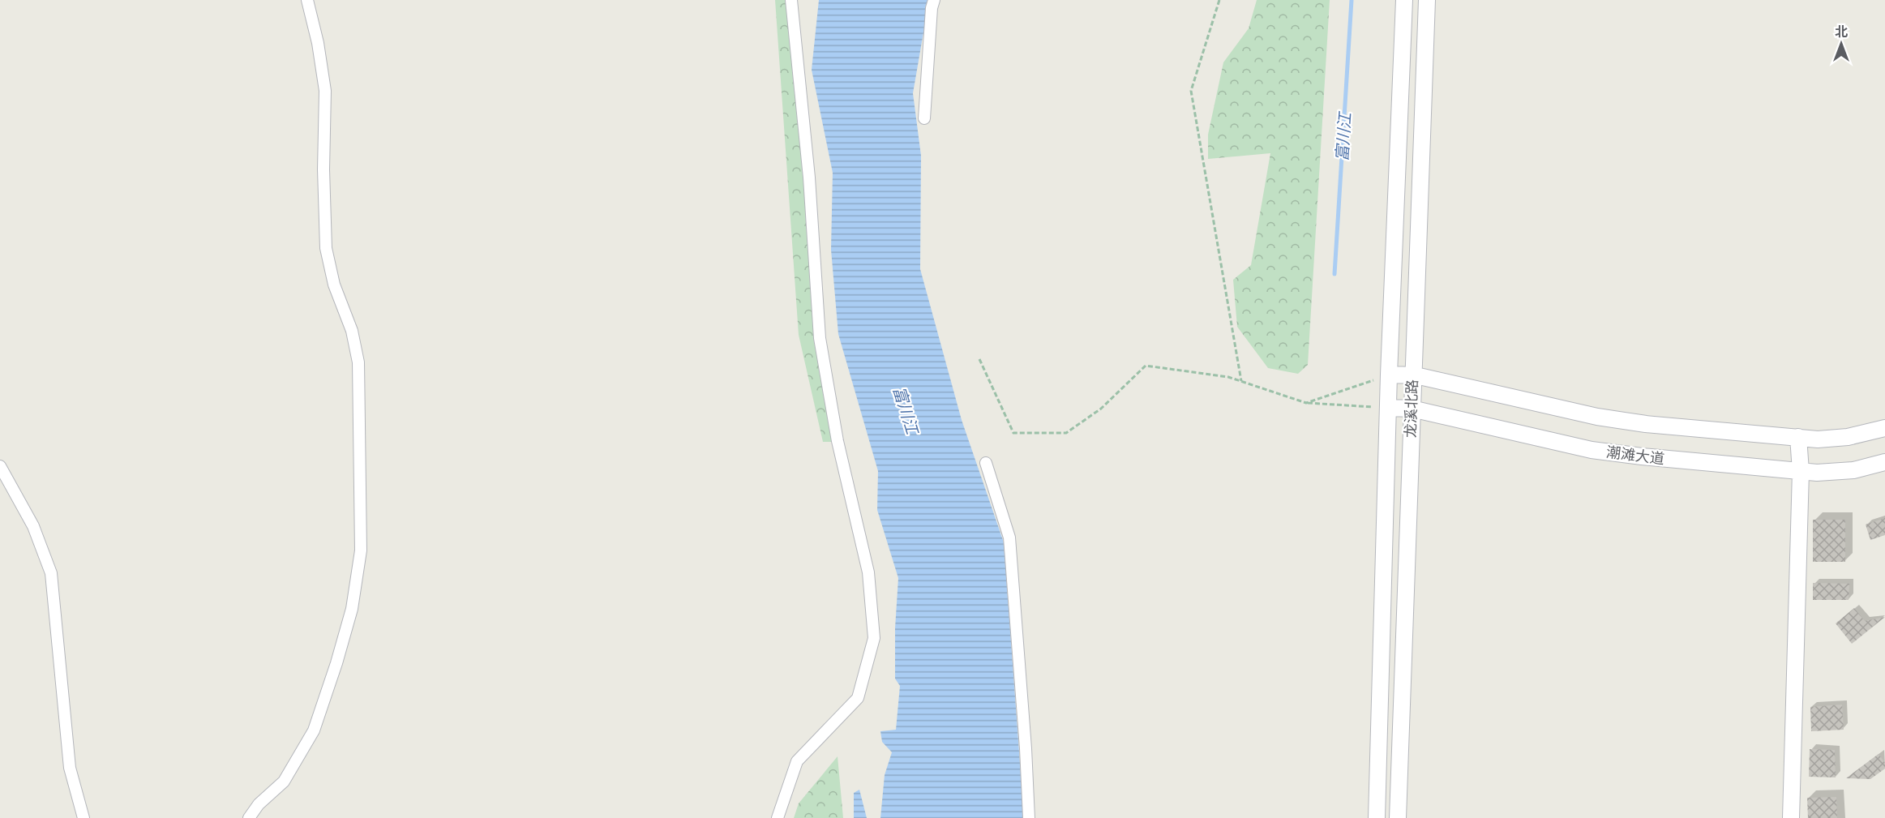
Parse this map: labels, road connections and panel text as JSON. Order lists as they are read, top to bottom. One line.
{"streets":{"main road":["龙溪北路","潮滩大道"]},"crossings":[["龙溪北路","潮滩大道"]],"water":["富川江"],"north":"top"}
